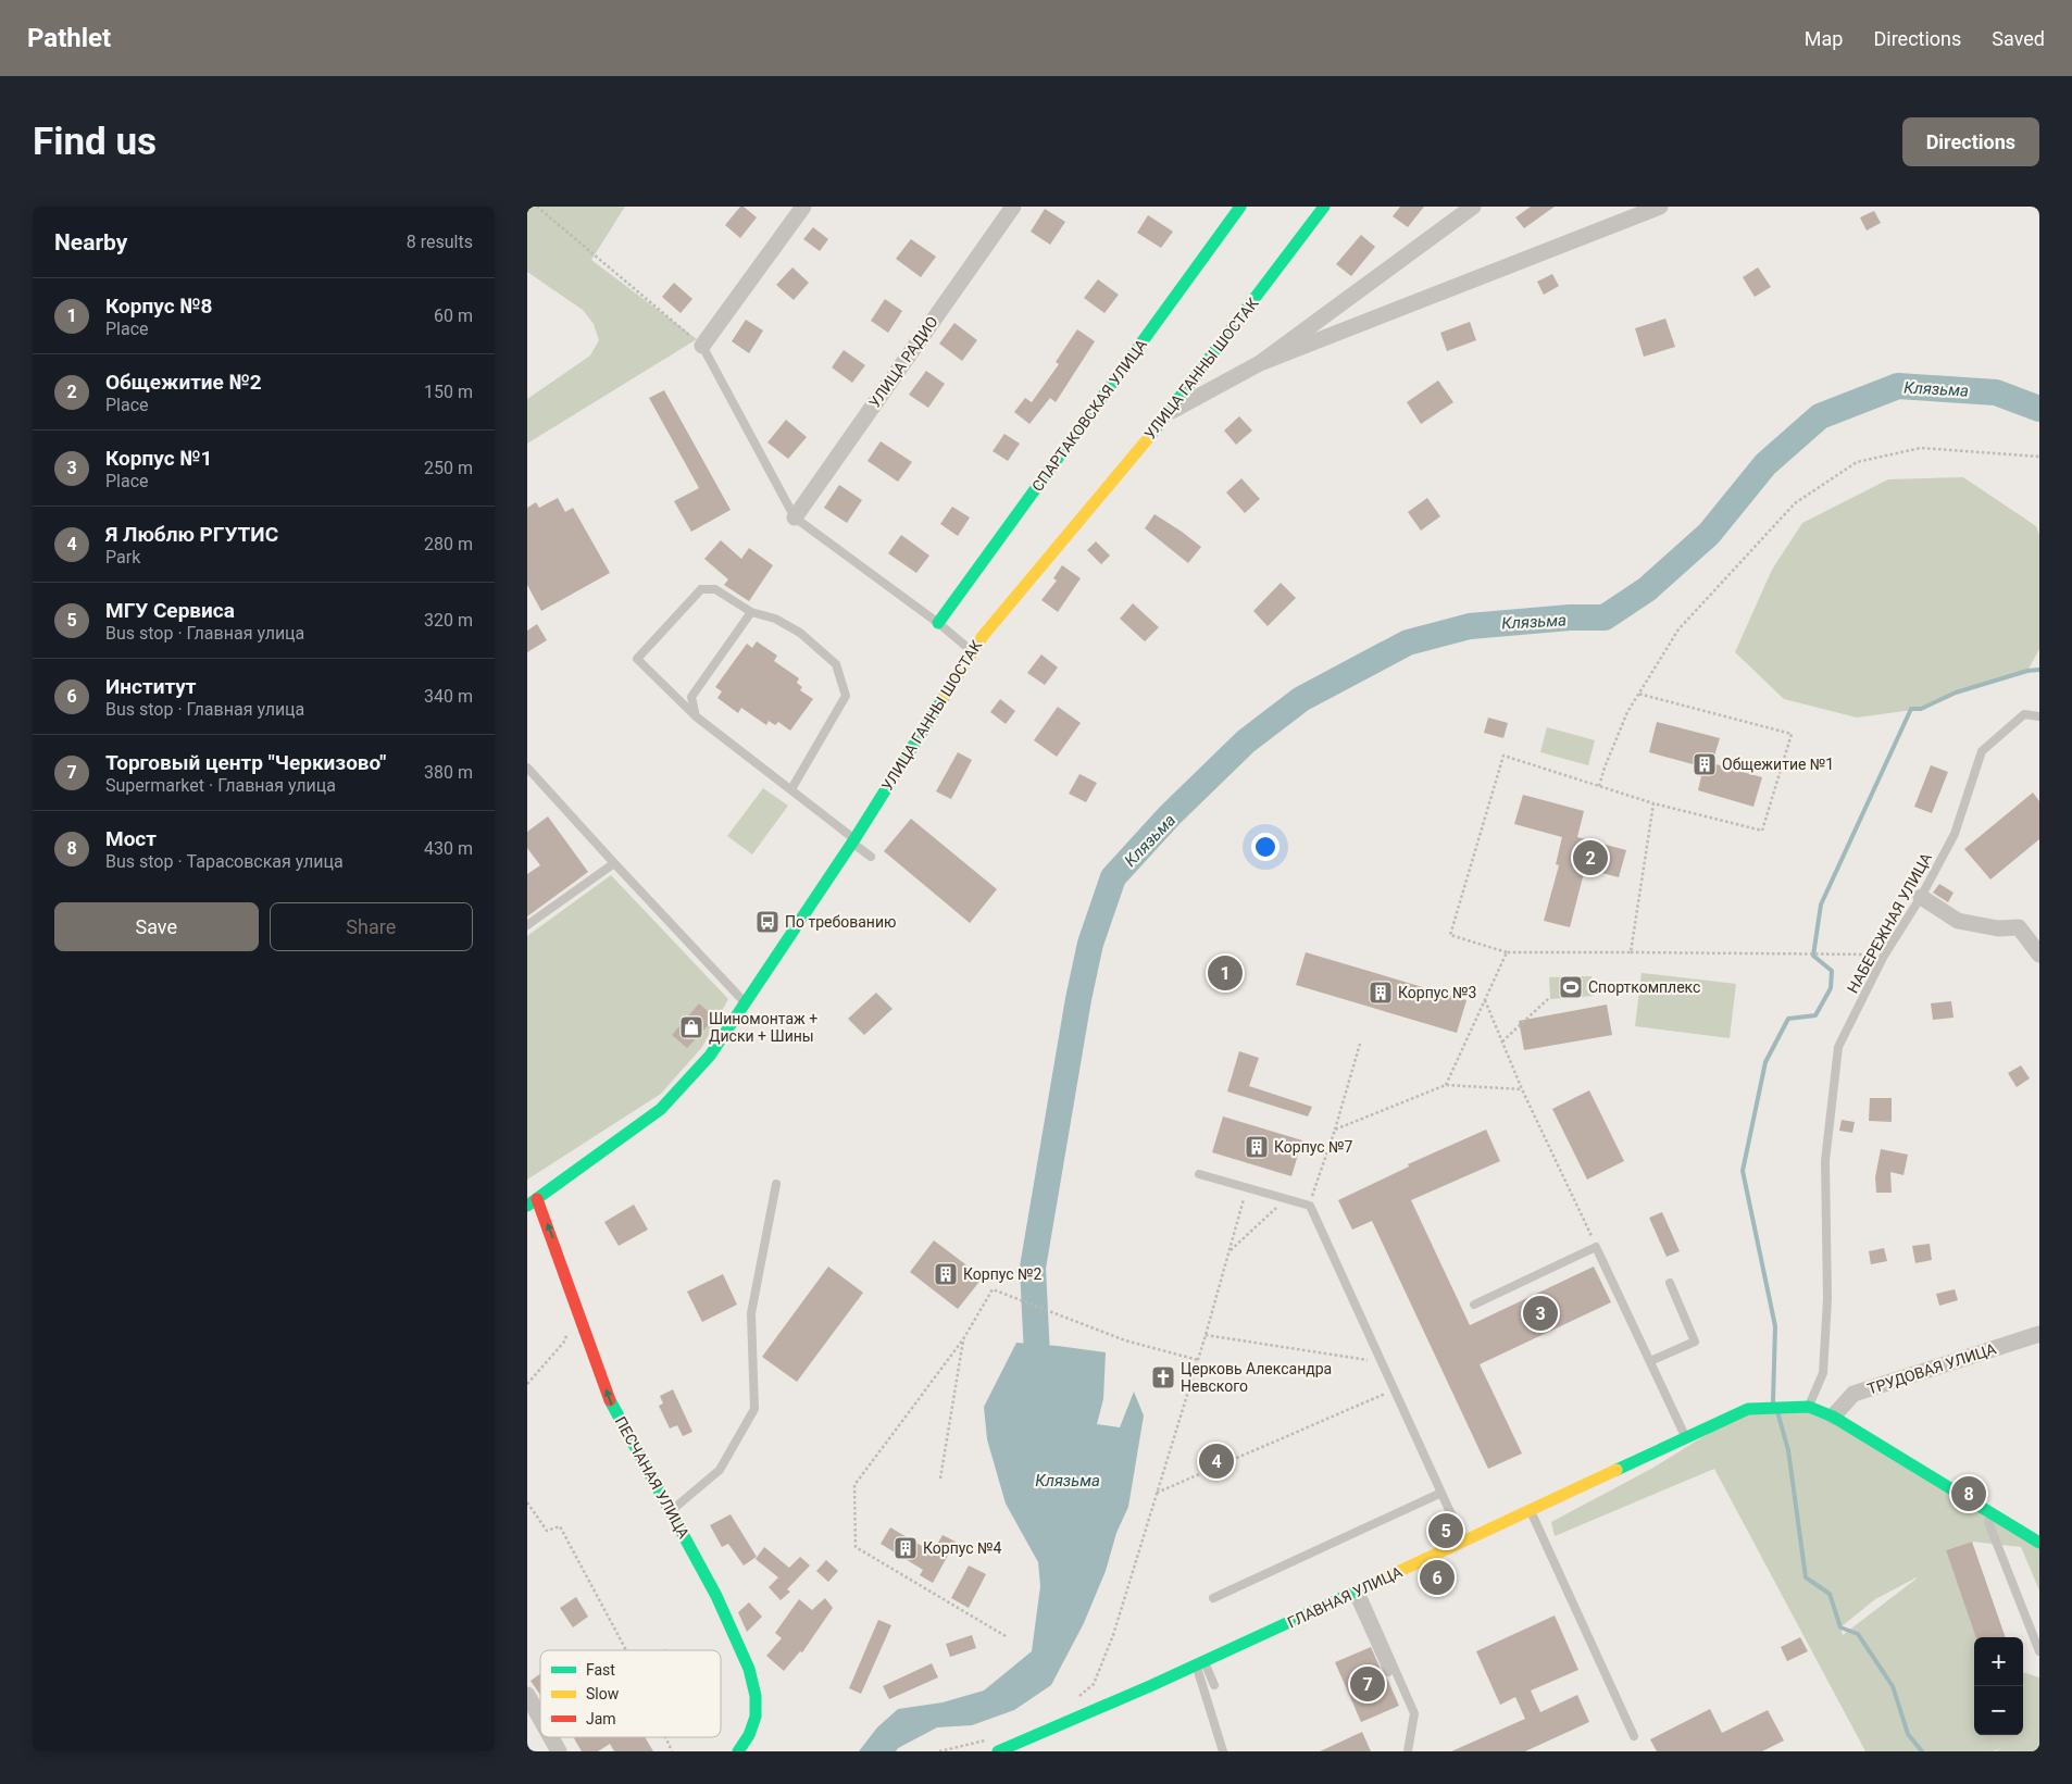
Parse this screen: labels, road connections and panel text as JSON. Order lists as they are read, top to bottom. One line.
{"streets":{"main road":["УЛИЦА ГАННЫ ШОСТАК","СПАРТАКОВСКАЯ УЛИЦА","ПЕСЧАНАЯ УЛИЦА","ГЛАВНАЯ УЛИЦА"],"street":["УЛИЦА РАДИО","ТРУДОВАЯ УЛИЦА"],"lane":["НАБЕРЕЖНАЯ УЛИЦА"]},"crossings":[["УЛИЦА ГАННЫ ШОСТАК","ПЕСЧАНАЯ УЛИЦА"],["НАБЕРЕЖНАЯ УЛИЦА","ГЛАВНАЯ УЛИЦА"]],"one_way":["ПЕСЧАНАЯ УЛИЦА"],"water":["Клязьма"],"places":{"building":["Общежитие №1","Корпус №3","Корпус №7","Корпус №2","Корпус №4"],"bus stop":["По требованию"],"sports":["Спорткомплекс"],"shop":["Шиномонтаж + Диски + Шины"],"church":["Церковь Александра Невского"]},"legend":["Fast","Slow","Jam"],"page":{"header":"Pathlet","nav":["Map","Directions","Saved"],"buttons":["Directions",["Save","Share"]],"title":"Find us","heading":["Nearby","8 results"],"list":[{"mark":"1","name":"Корпус №8","note":"Place","value":"60 m"},{"mark":"2","name":"Общежитие №2","note":"Place","value":"150 m"},{"mark":"3","name":"Корпус №1","note":"Place","value":"250 m"},{"mark":"4","name":"Я Люблю РГУТИС","note":"Park","value":"280 m"},{"mark":"5","name":"МГУ Сервиса","note":"Bus stop · Главная улица","value":"320 m"},{"mark":"6","name":"Институт","note":"Bus stop · Главная улица","value":"340 m"},{"mark":"7","name":"Торговый центр \"Черкизово\"","note":"Supermarket · Главная улица","value":"380 m"},{"mark":"8","name":"Мост","note":"Bus stop · Тарасовская улица","value":"430 m"}],"pins":["2","1","3","4","8","5","6","7"],"map_buttons":["+","−"]}}
